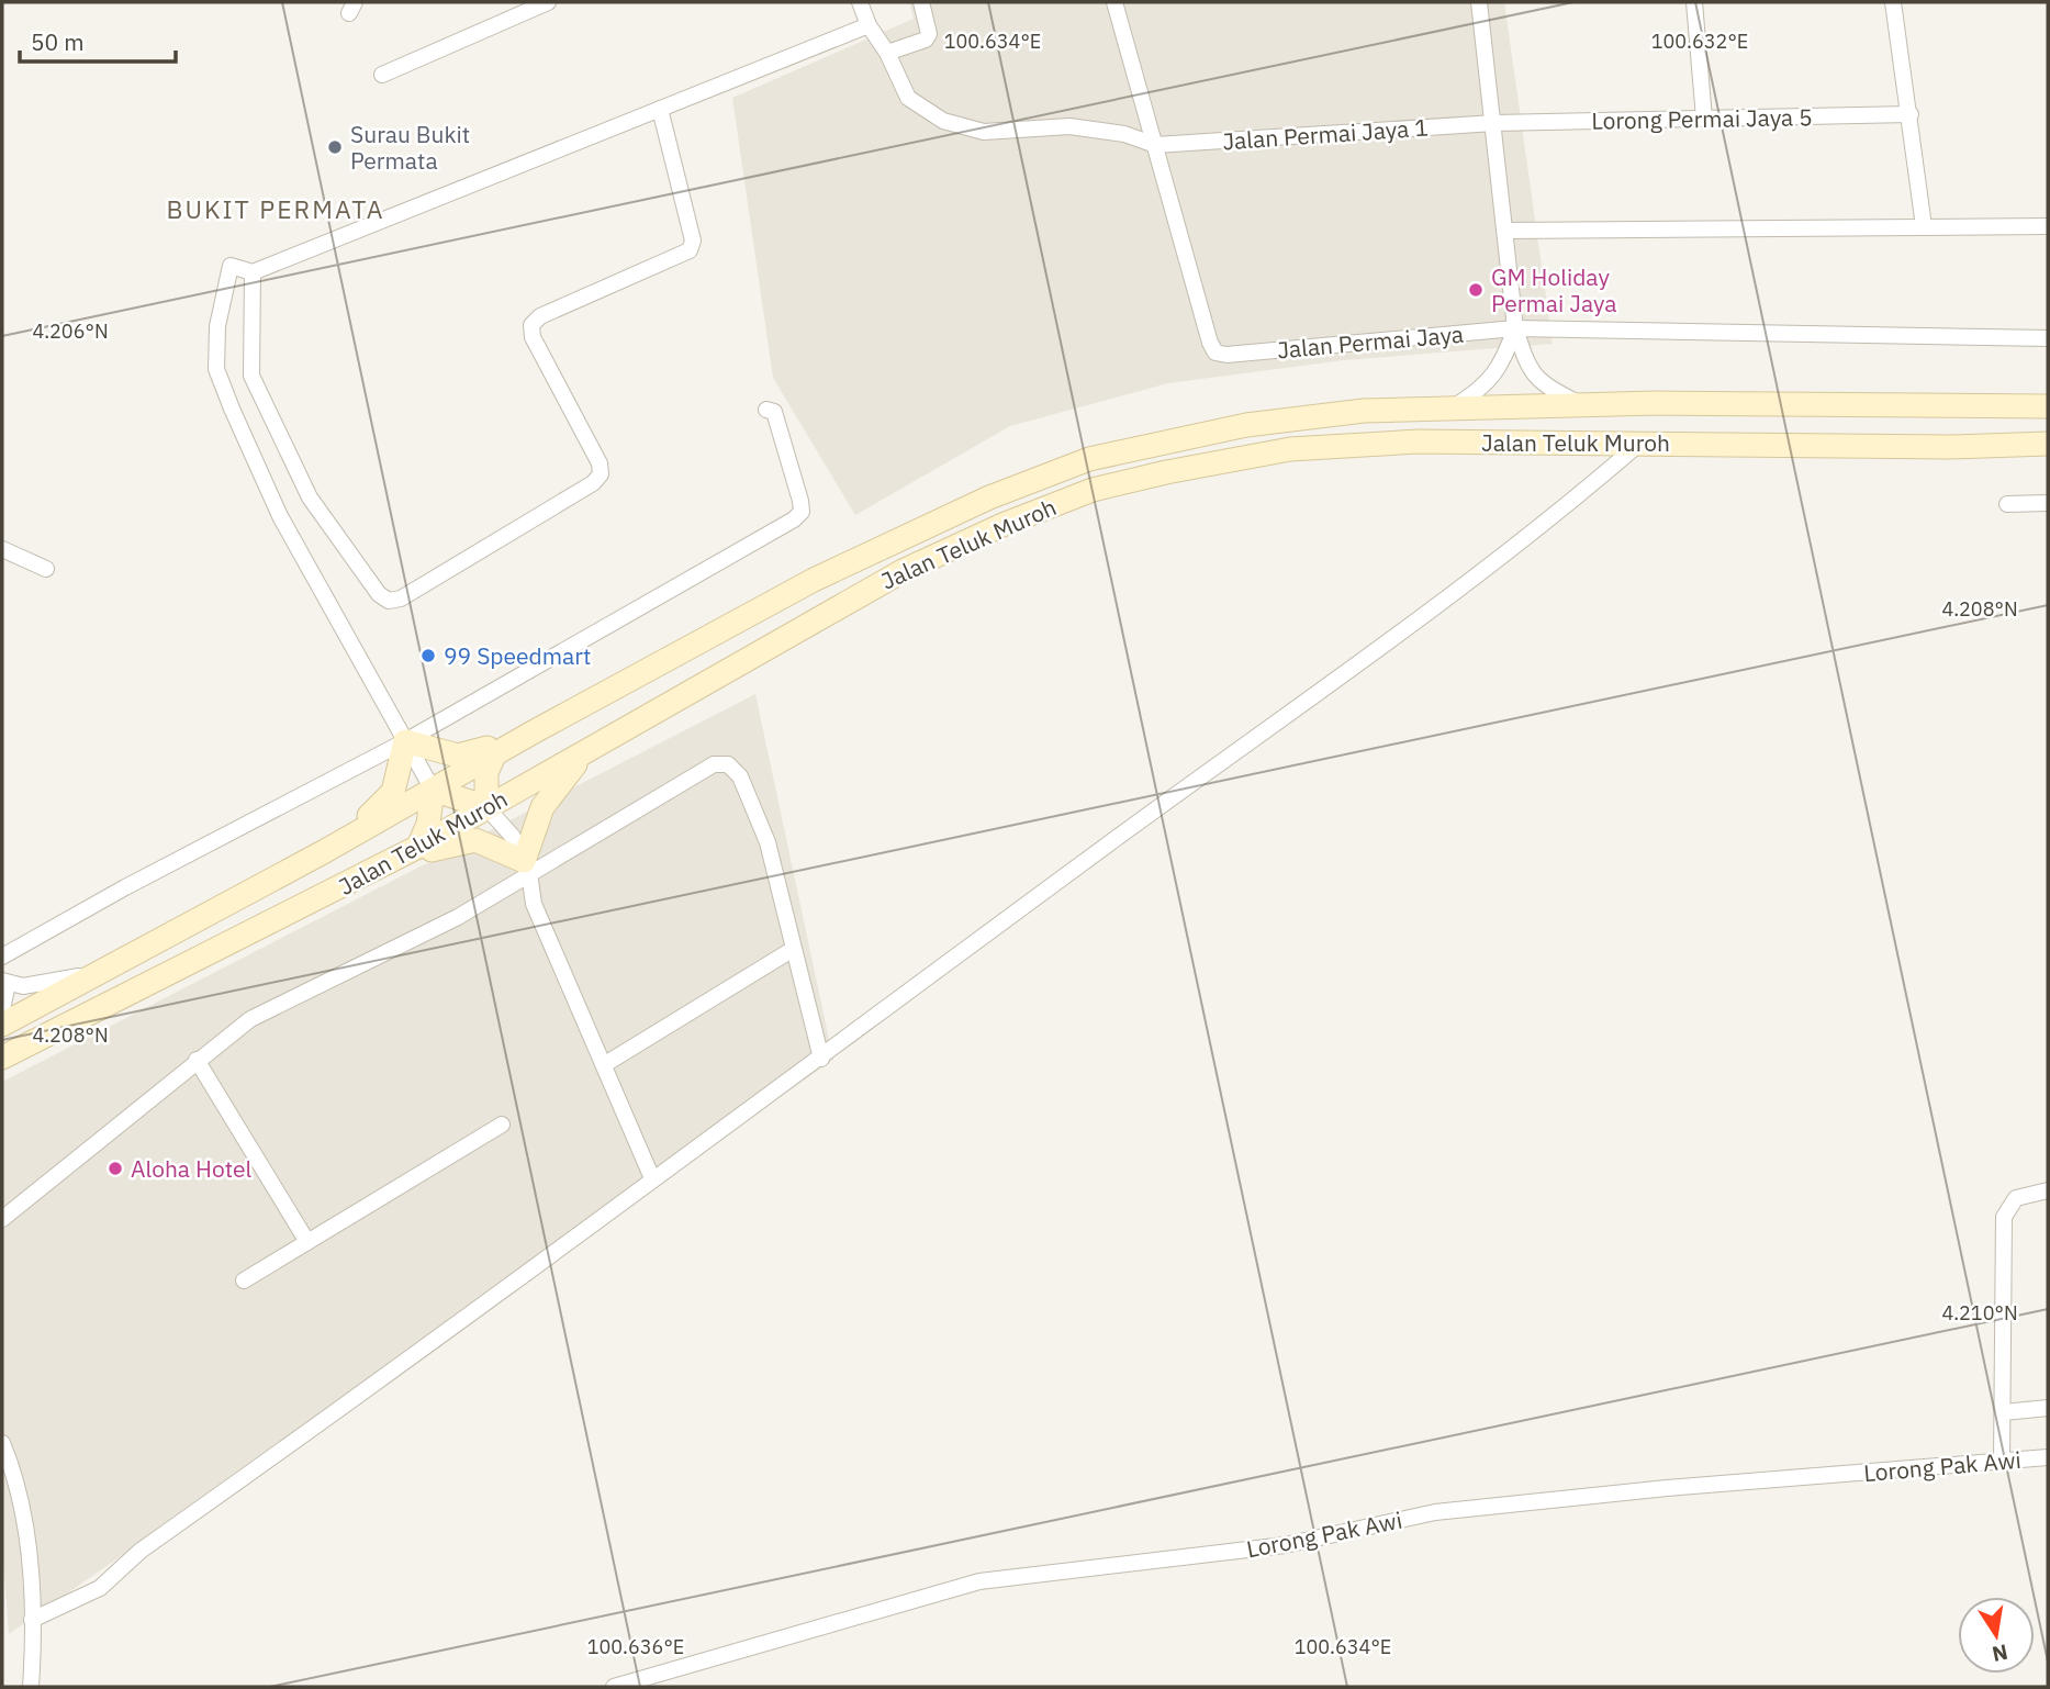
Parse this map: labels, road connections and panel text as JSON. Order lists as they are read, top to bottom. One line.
{"streets":{"main road":["Jalan Teluk Muroh"],"street":["Lorong Permai Jaya 5","Jalan Permai Jaya 1","Jalan Permai Jaya","Lorong Pak Awi"]},"crossings":[["Lorong Permai Jaya 5","Jalan Permai Jaya 1"],["Jalan Permai Jaya 1","Jalan Permai Jaya"]],"districts":["BUKIT PERMATA"],"places":["Surau Bukit Permata","GM Holiday Permai Jaya","99 Speedmart","Aloha Hotel"],"scale_bar":"50 m","north":"bottom","coordinates":["100.634°E","100.632°E","4.206°N","4.208°N","4.210°N","100.636°E"]}
